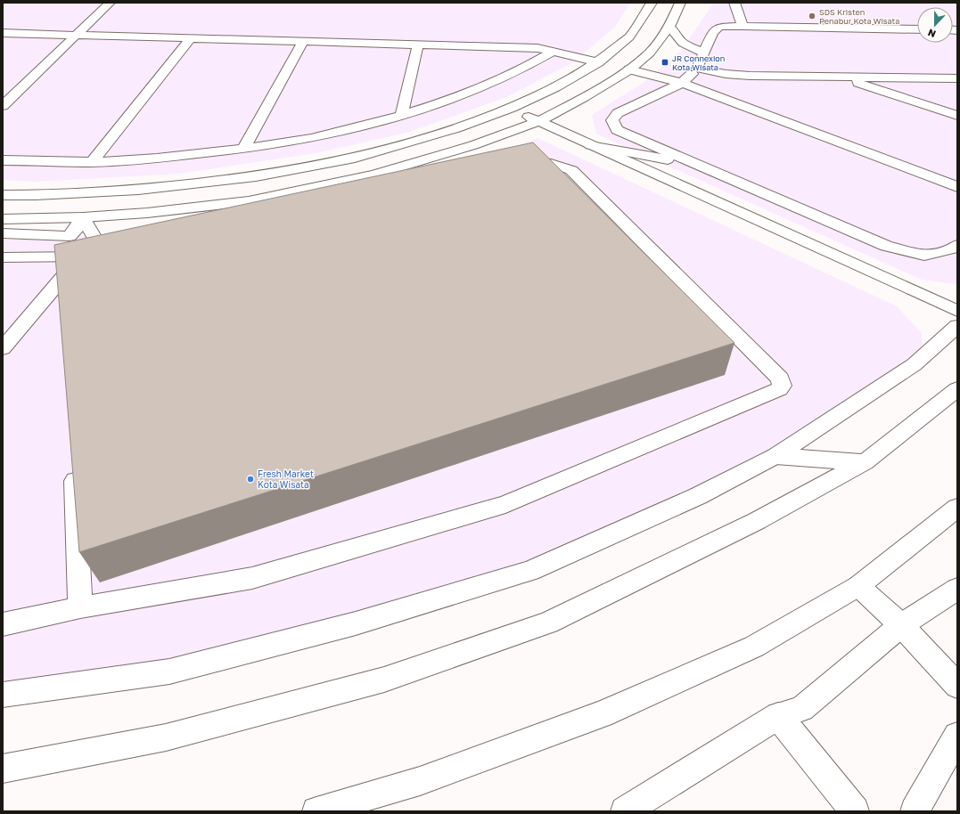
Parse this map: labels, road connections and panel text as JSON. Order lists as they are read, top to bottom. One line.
{"places":{"other":["SDS Kristen Penabur Kota Wisata","Fresh Market Kota Wisata"],"transit":["JR Connexion Kota Wisata"]},"north":"bottom"}
